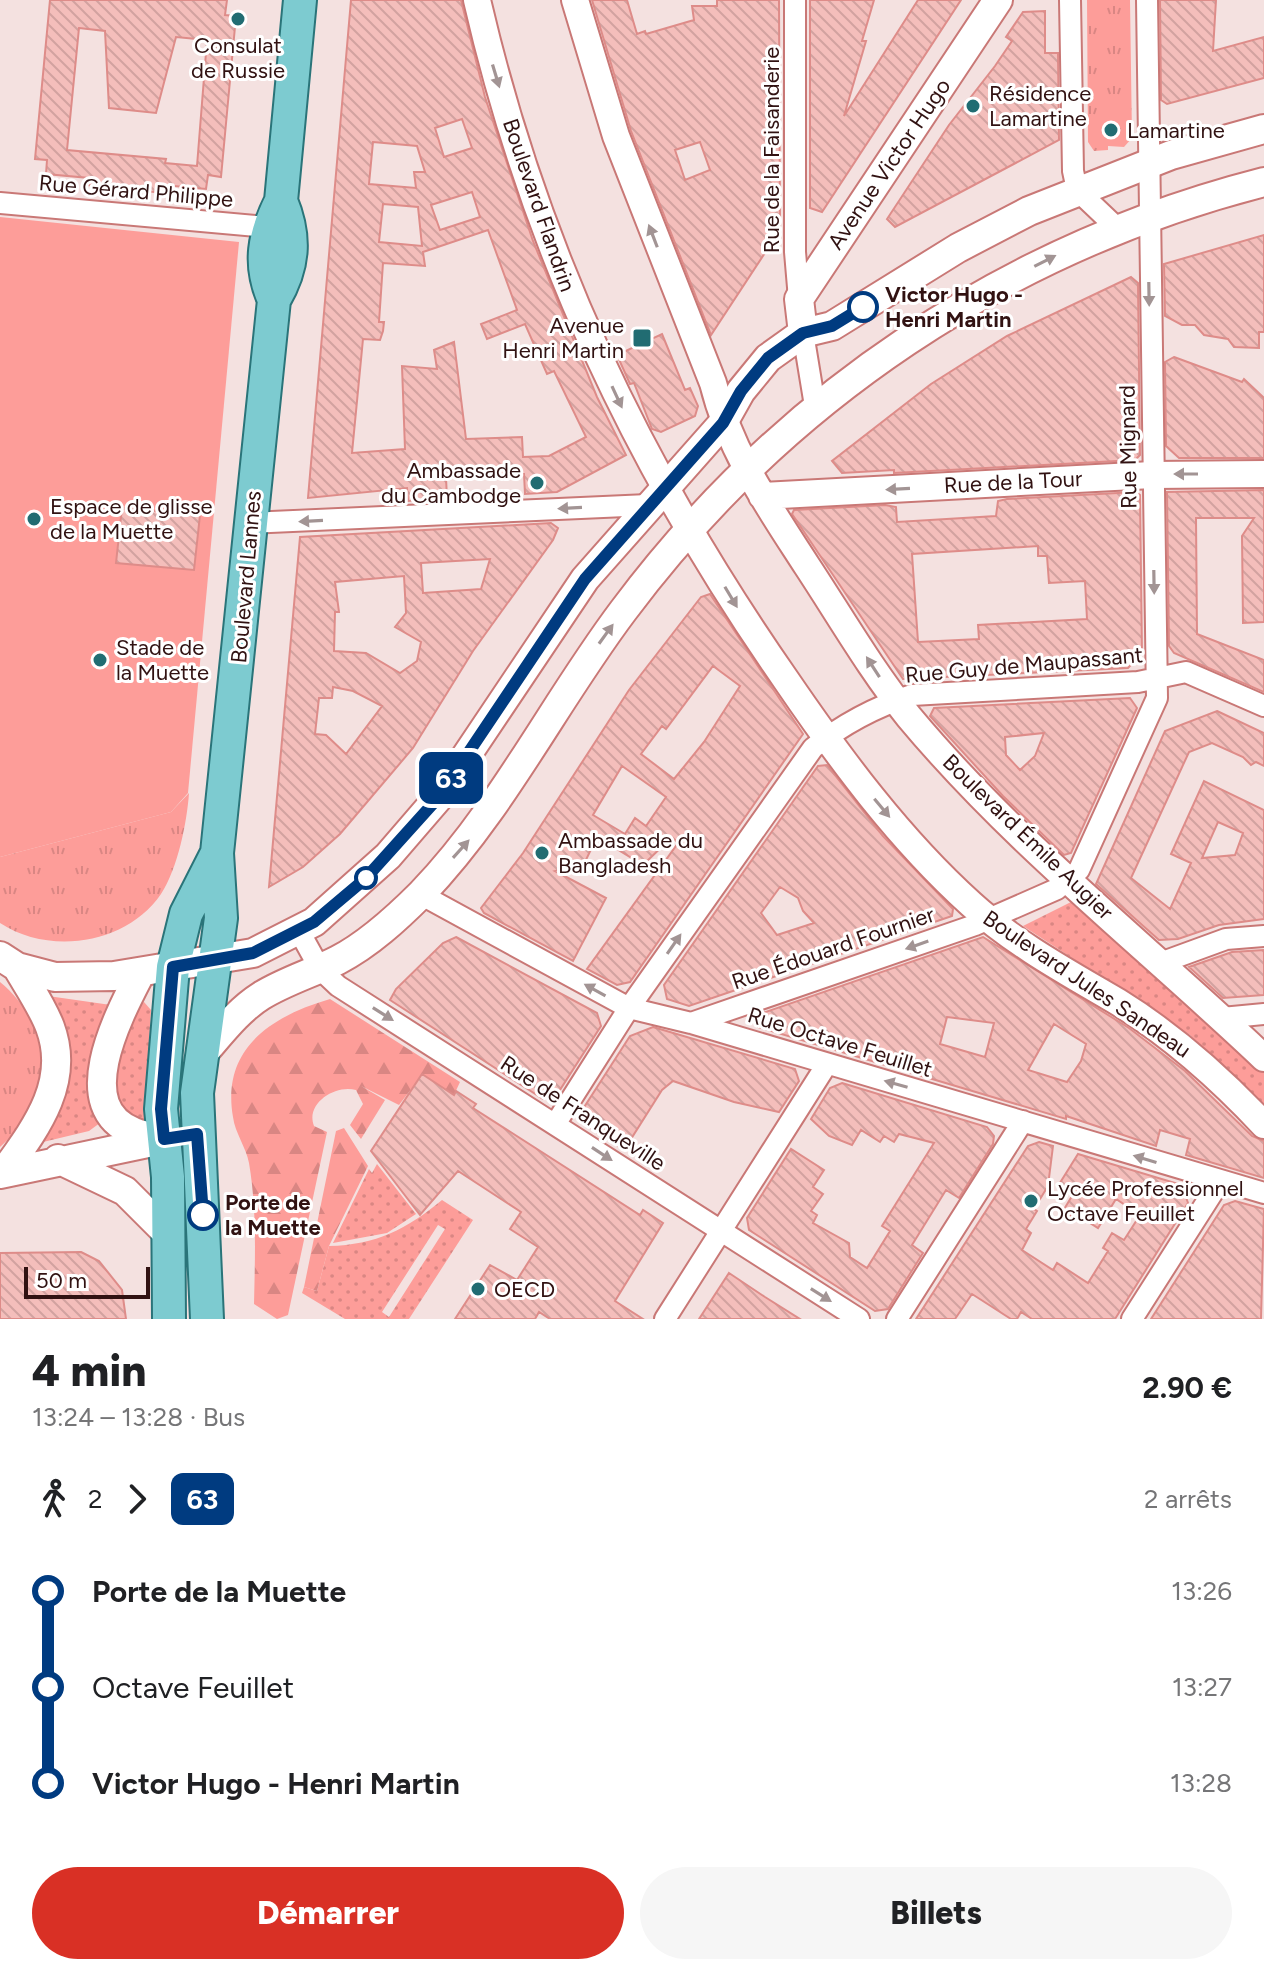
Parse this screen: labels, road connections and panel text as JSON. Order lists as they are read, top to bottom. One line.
{"streets":{"main road":["Avenue Victor Hugo","Boulevard Lannes"],"street":["Rue de la Faisanderie","Rue Gérard Philippe","Boulevard Flandrin","Rue Mignard","Rue de la Tour","Rue Guy de Maupassant","Boulevard Émile Augier","Rue Édouard Fournier","Boulevard Jules Sandeau","Rue Octave Feuillet","Rue de Franqueville"]},"crossings":[["Rue de la Faisanderie","Avenue Victor Hugo"],["Rue Gérard Philippe","Boulevard Lannes"],["Boulevard Flandrin","Boulevard Jules Sandeau"],["Rue Mignard","Rue de la Tour"],["Rue Mignard","Rue Guy de Maupassant"],["Rue Mignard","Boulevard Émile Augier"],["Rue Mignard","Rue Édouard Fournier"],["Rue de la Tour","Boulevard Émile Augier"],["Rue Guy de Maupassant","Boulevard Émile Augier"],["Rue Guy de Maupassant","Boulevard Jules Sandeau"],["Rue Guy de Maupassant","Rue Octave Feuillet"],["Rue Guy de Maupassant","Rue de Franqueville"],["Boulevard Émile Augier","Rue Édouard Fournier"],["Rue Édouard Fournier","Boulevard Jules Sandeau"],["Rue Édouard Fournier","Rue Octave Feuillet"]],"one_way":["Rue Mignard","Rue de la Tour","Rue Guy de Maupassant","Rue Édouard Fournier","Boulevard Jules Sandeau","Rue Octave Feuillet","Rue de Franqueville"],"places":{"other":["Consulat de Russie","Résidence Lamartine","Lamartine","Victor Hugo - Henri Martin","Ambassade du Cambodge","Espace de glisse de la Muette","Stade de la Muette","Ambassade du Bangladesh","Lycée Professionnel Octave Feuillet","Porte de la Muette","OECD"],"transit":["Avenue Henri Martin"]},"lines":["bus line 63"],"scale_bar":"50 m","page":{"on_map":"63","scale":"50 m","heading":["4 min","13:24 – 13:28 · Bus","2.90 €"],"legs":["2","63","2 arrêts"],"list":[{"name":"Porte de la Muette","value":"13:26"},{"name":"Octave Feuillet","value":"13:27"},{"name":"Victor Hugo - Henri Martin","value":"13:28"}],"buttons":["Démarrer","Billets"]}}
